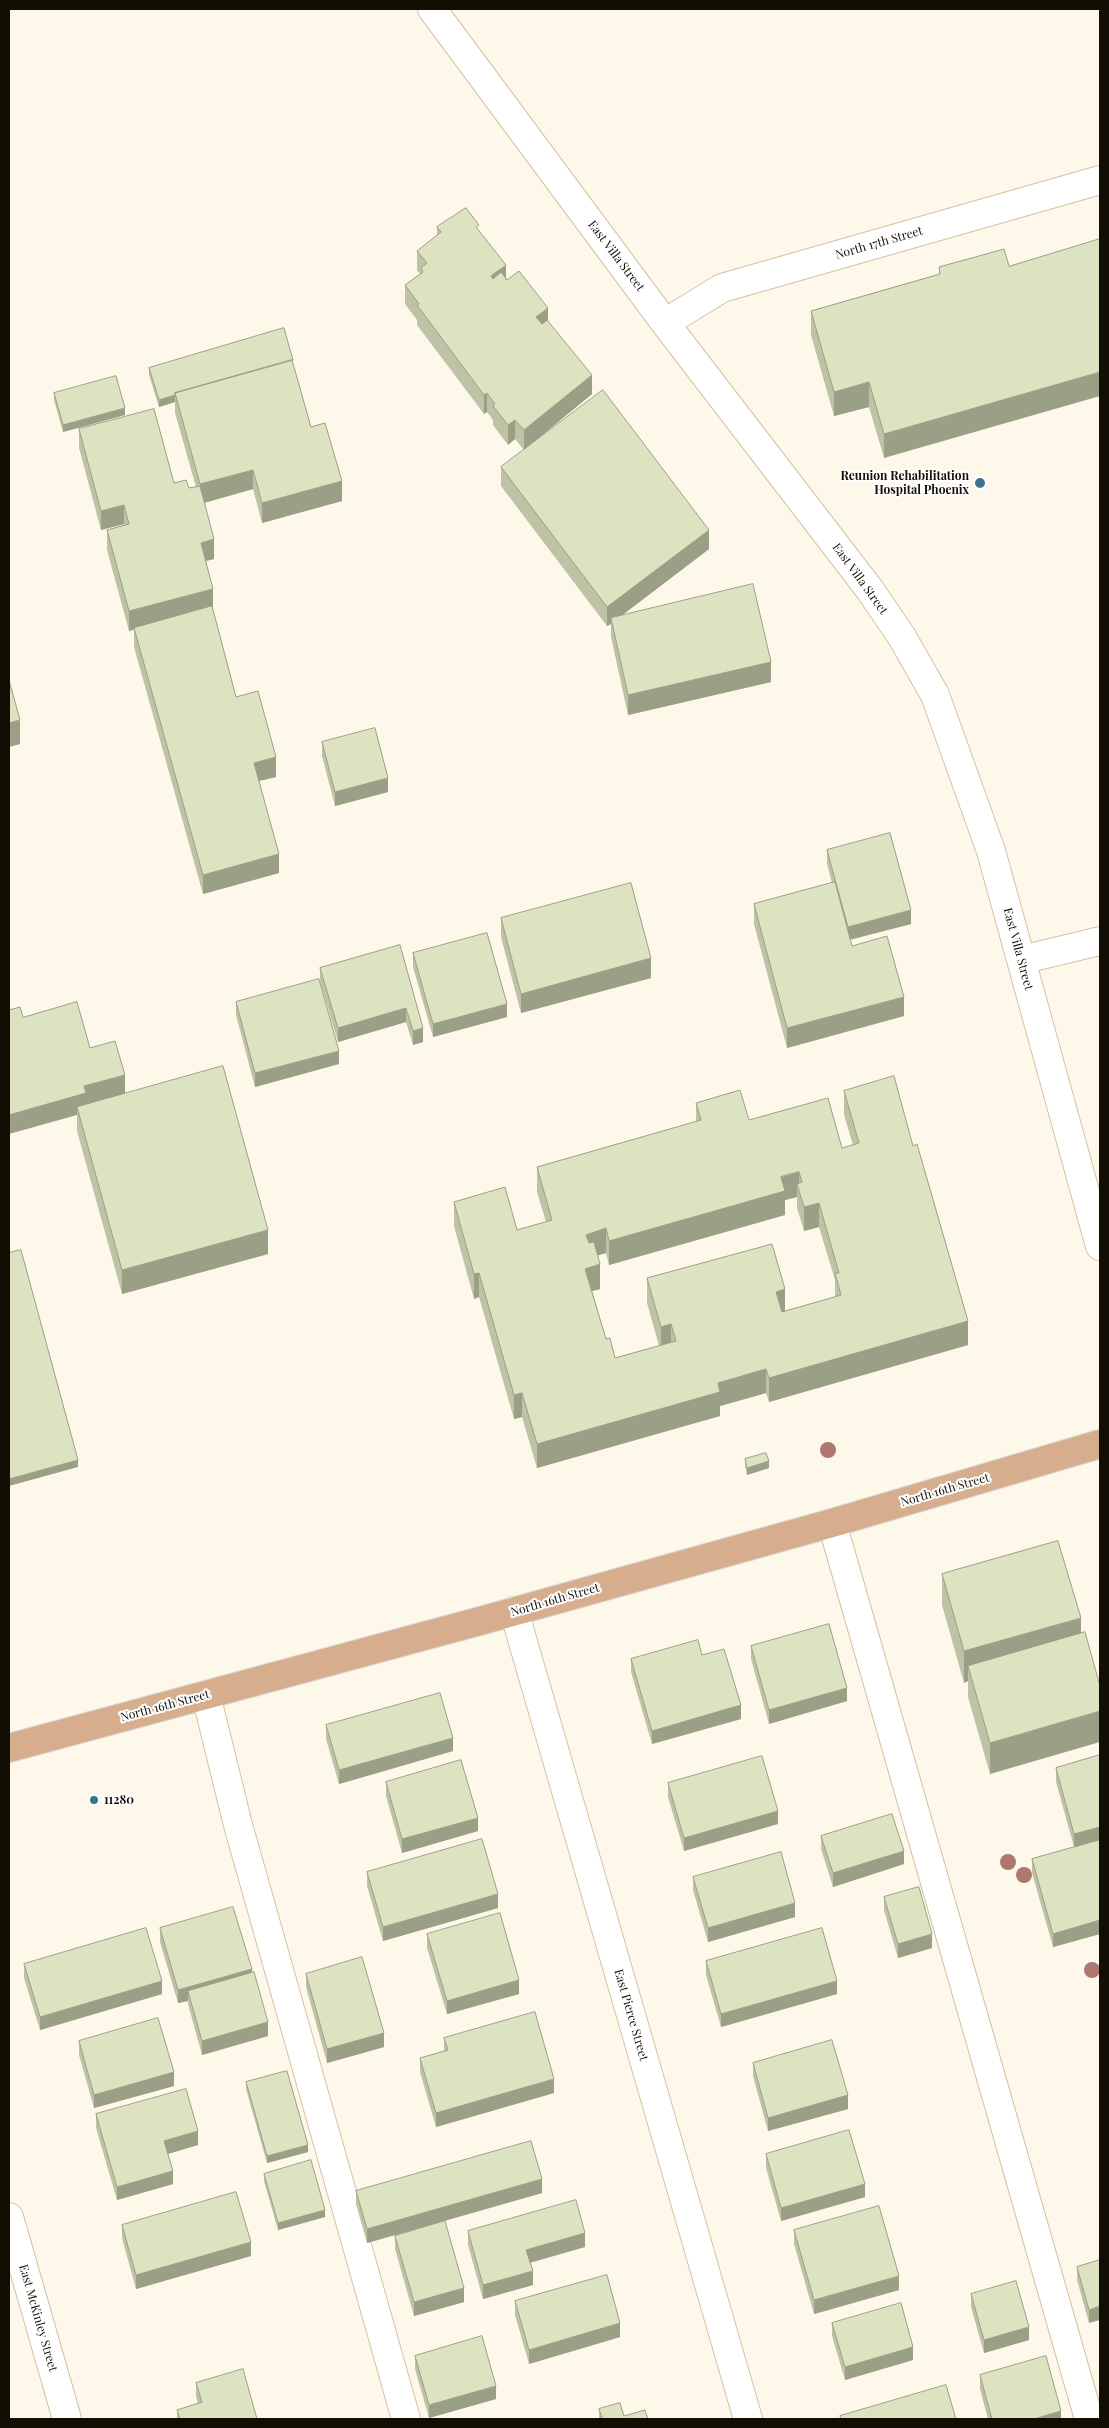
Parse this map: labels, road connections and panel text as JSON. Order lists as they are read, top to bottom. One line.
{"streets":{"main road":["North 16th Street"],"street":["North 17th Street","East Villa Street","East Pierce Street","East McKinley Street"]},"crossings":[["North 17th Street","East Villa Street"],["North 16th Street","East Pierce Street"]],"places":["Reunion Rehabilitation Hospital Phoenix","11280"]}
